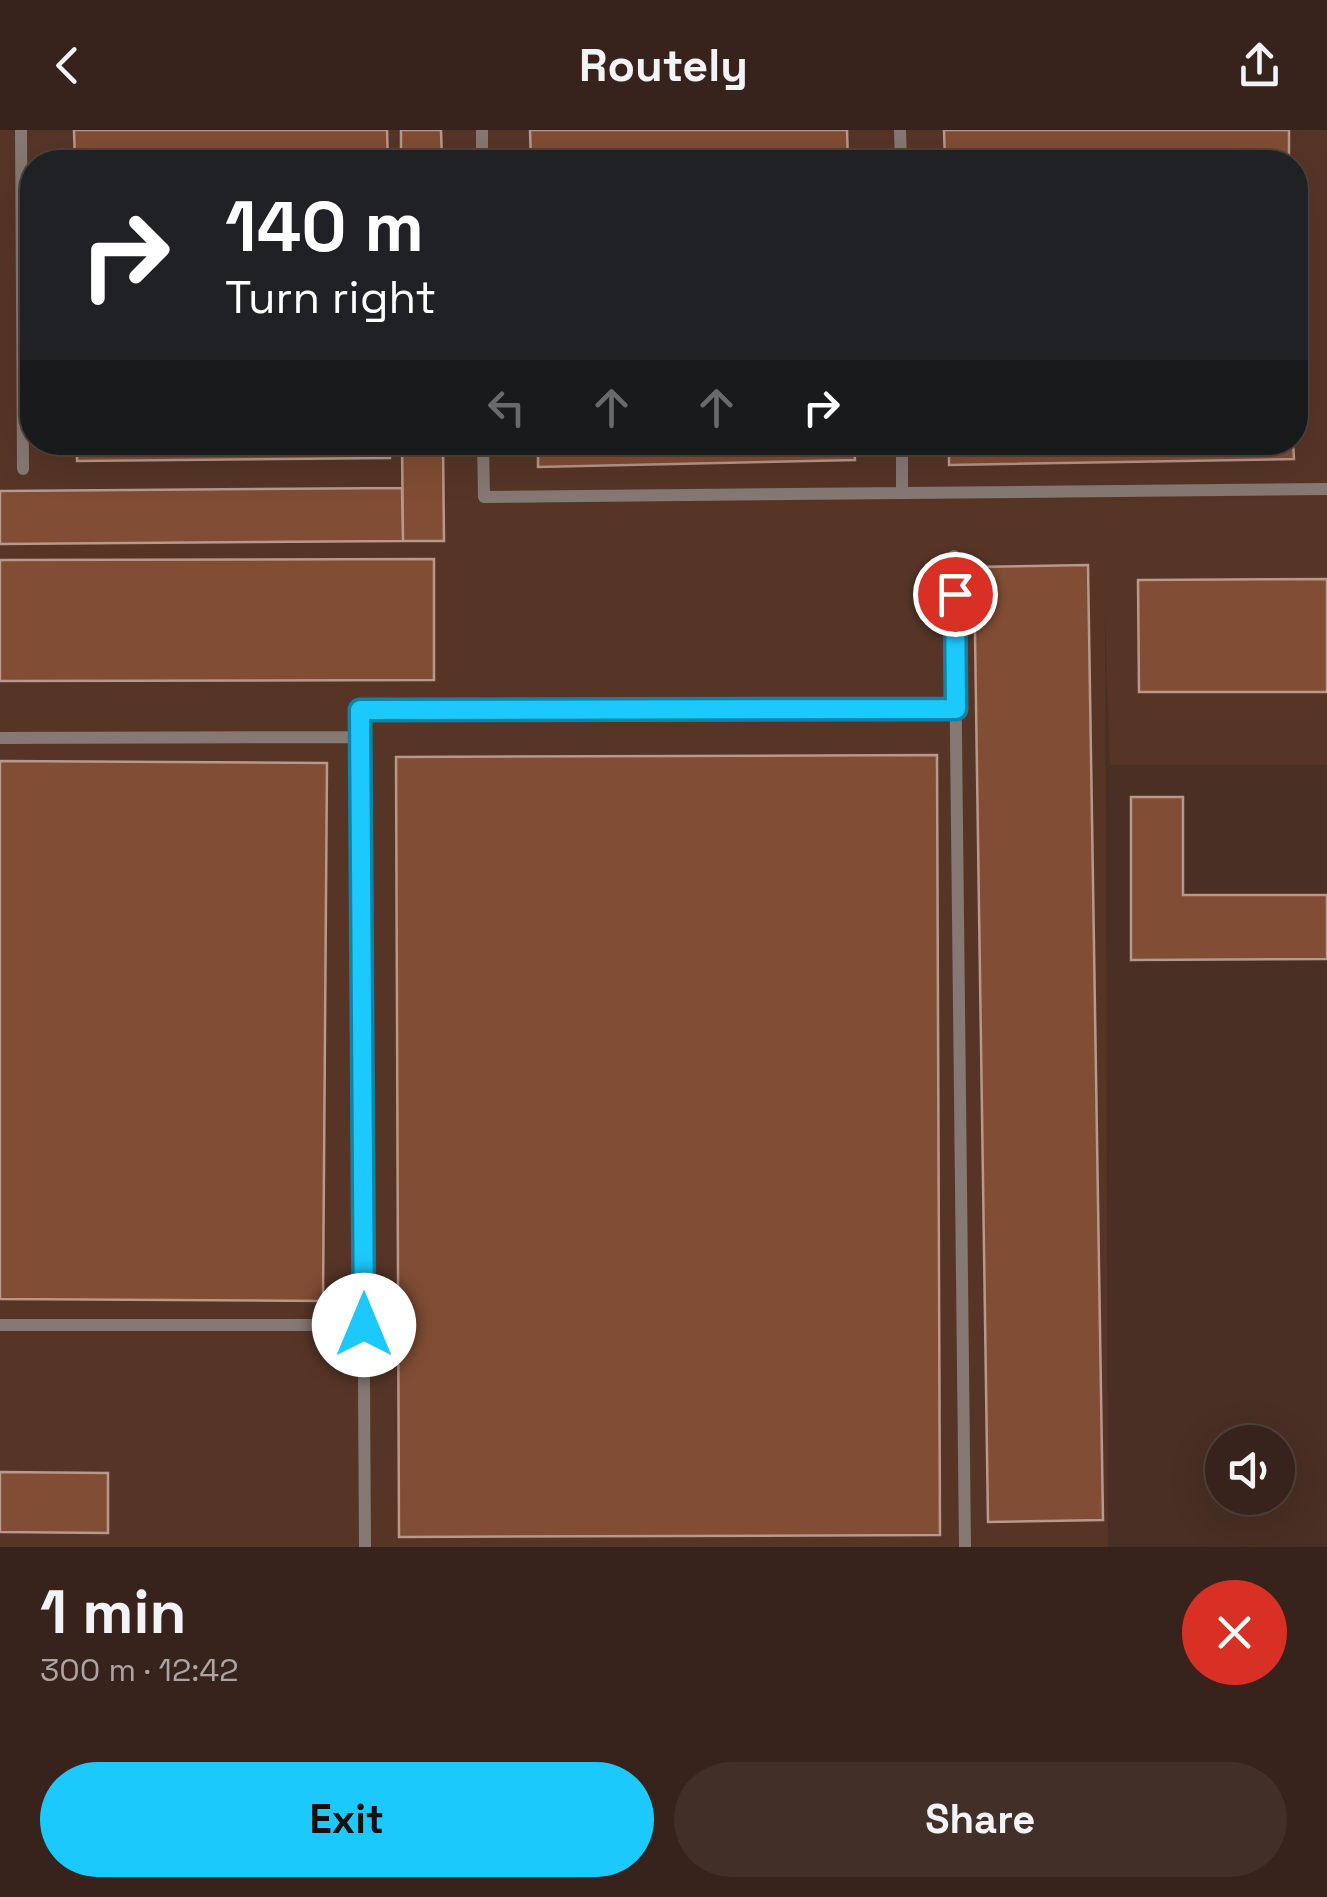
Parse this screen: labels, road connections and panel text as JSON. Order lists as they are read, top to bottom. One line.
{"page":{"header":"Routely","turn":["140 m","Turn right"],"heading":["1 min","300 m · 12:42"],"buttons":["Exit","Share"]}}
